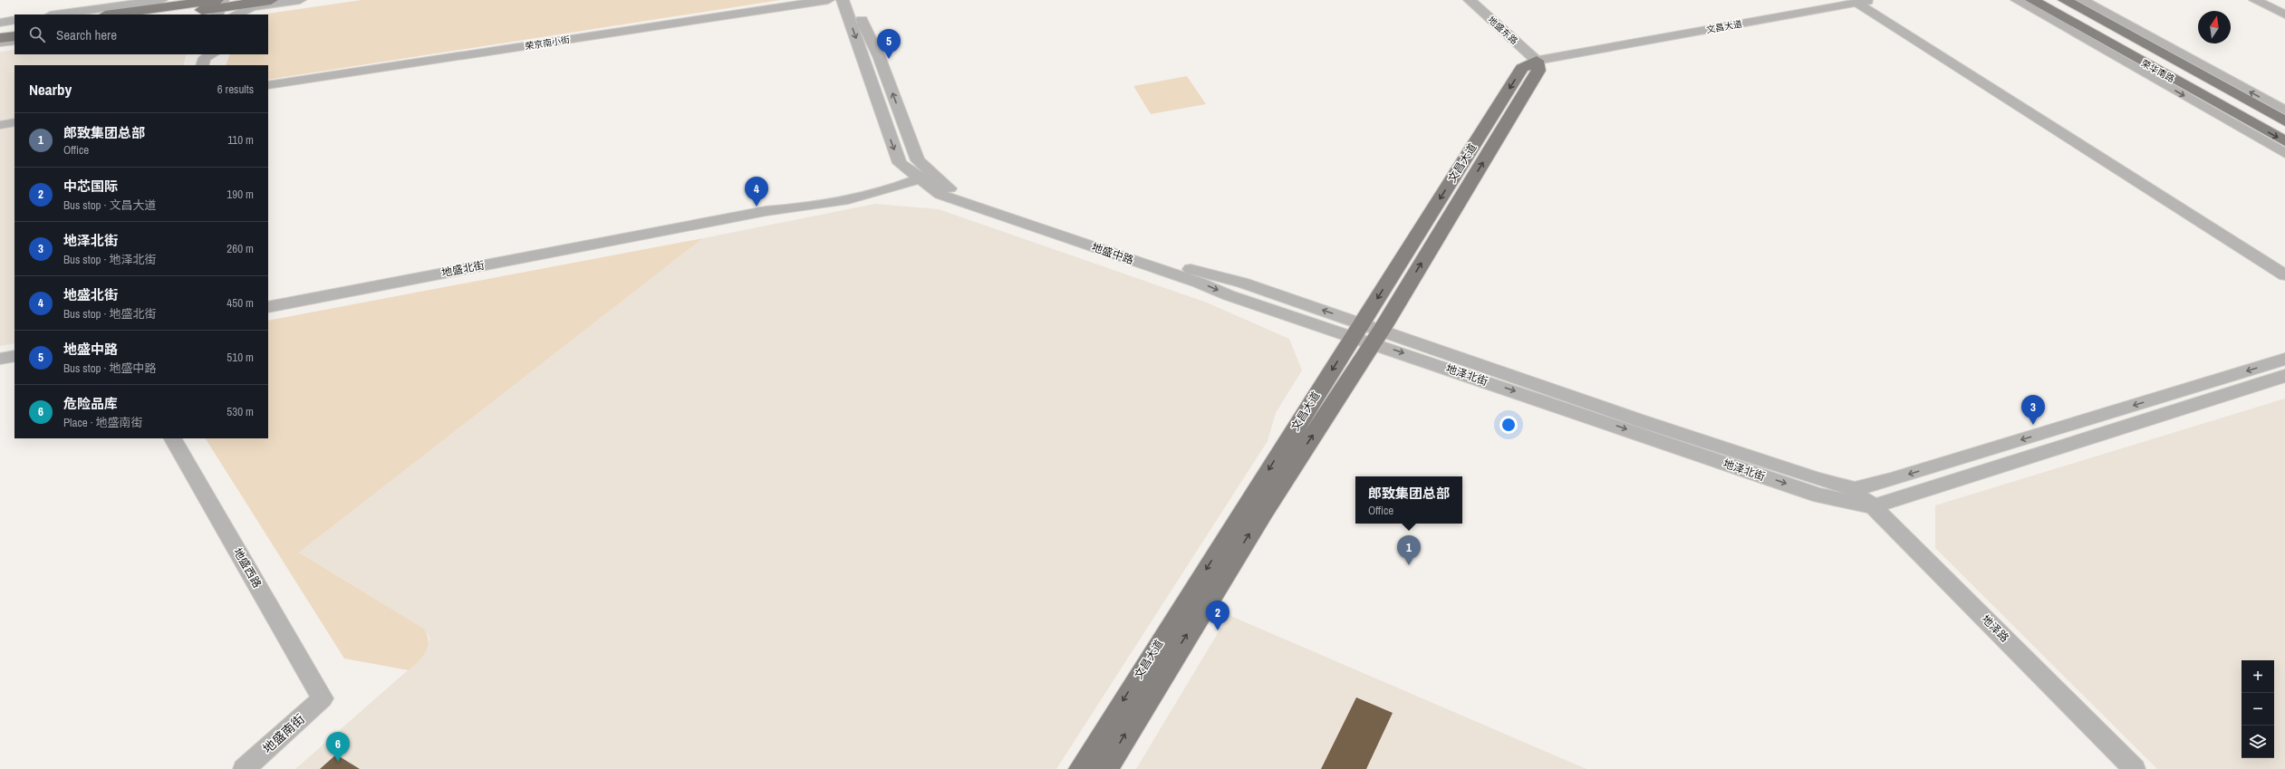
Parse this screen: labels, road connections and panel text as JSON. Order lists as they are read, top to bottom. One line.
{"streets":{"main road":["文昌大道","荣华南路"],"street":["地盛东路","荣京南小街","地盛中路","地盛北街","地泽北街","地盛西路","地泽路","地盛南街"]},"crossings":[["文昌大道","地盛东路"],["文昌大道","地盛中路"],["文昌大道","地泽北街"],["地盛中路","地盛北街"],["地盛中路","地泽北街"],["地泽北街","地泽路"],["地盛西路","地盛南街"]],"north":"top","page":{"search":"Search here","pins":["5","4","3","1","2","6"],"heading":["Nearby","6 results"],"list":[{"mark":"1","name":"郎致集团总部","note":"Office","value":"110 m"},{"mark":"2","name":"中芯国际","note":"Bus stop · 文昌大道","value":"190 m"},{"mark":"3","name":"地泽北街","note":"Bus stop · 地泽北街","value":"260 m"},{"mark":"4","name":"地盛北街","note":"Bus stop · 地盛北街","value":"450 m"},{"mark":"5","name":"地盛中路","note":"Bus stop · 地盛中路","value":"510 m"},{"mark":"6","name":"危险品库","note":"Place · 地盛南街","value":"530 m"}],"popup":["郎致集团总部","Office"],"map_buttons":["+","−"]}}
